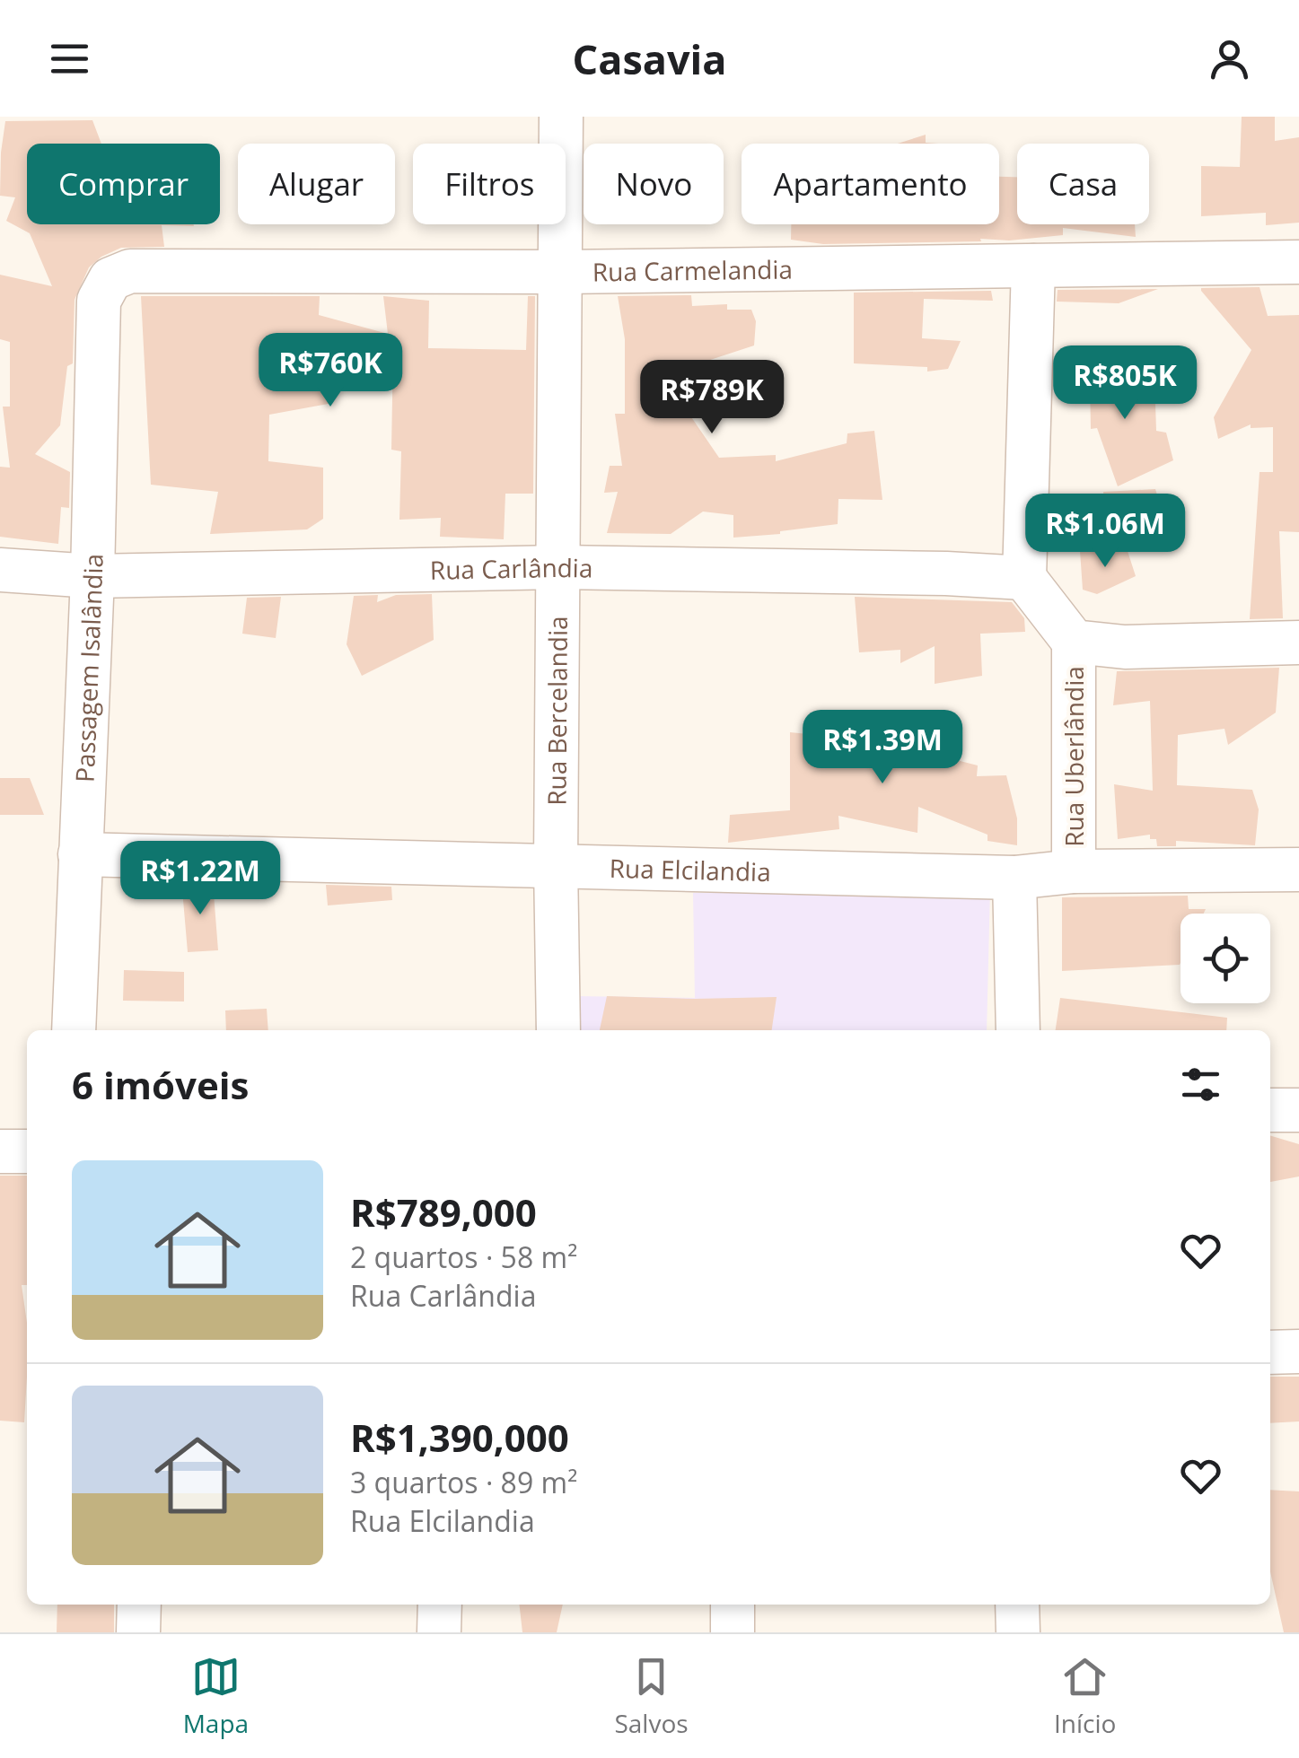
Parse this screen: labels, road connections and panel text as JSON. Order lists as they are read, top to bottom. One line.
{"streets":{"street":["Rua Carmelandia","Rua Carlândia","Passagem Isalândia","Rua Bercelandia","Rua Uberlândia","Rua Elcilandia"]},"crossings":[["Rua Carmelandia","Passagem Isalândia"],["Rua Carmelandia","Rua Bercelandia"],["Rua Carlândia","Passagem Isalândia"],["Rua Carlândia","Rua Bercelandia"],["Passagem Isalândia","Rua Elcilandia"],["Rua Bercelandia","Rua Elcilandia"],["Rua Uberlândia","Rua Elcilandia"]],"page":{"header":"Casavia","chip":["Comprar","Alugar","Filtros","Novo","Apartamento","Casa"],"price":["R$760K","R$805K","R$789K","R$1.06M","R$1.39M","R$1.22M"],"heading":"6 imóveis","list":[{"name":"R$789,000","note":"2 quartos · 58 m² · Rua Carlândia"},{"name":"R$1,390,000","note":"3 quartos · 89 m² · Rua Elcilandia"}],"tabs":["Mapa","Salvos","Início"]}}
